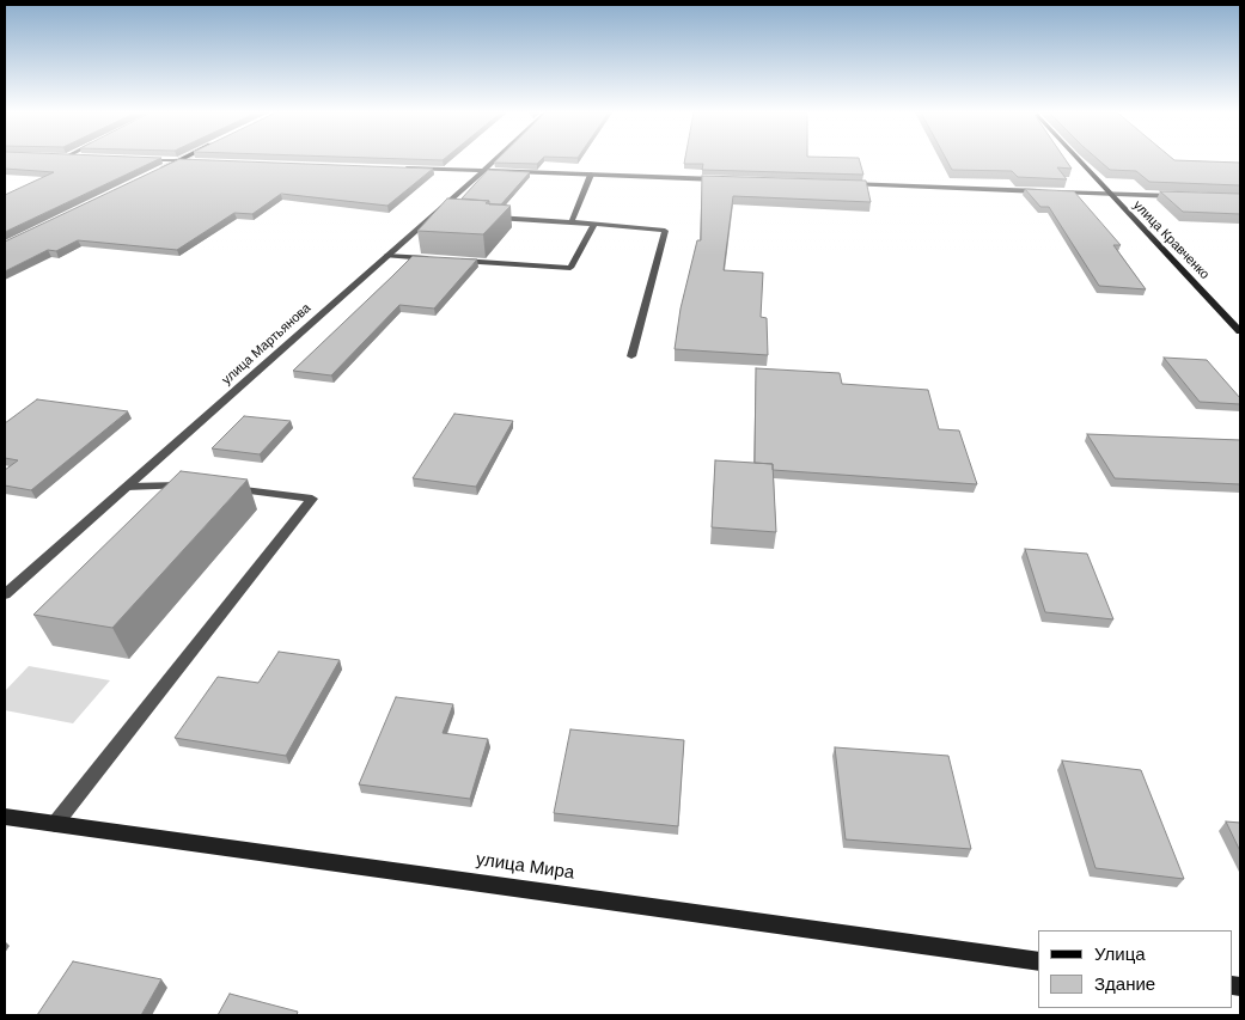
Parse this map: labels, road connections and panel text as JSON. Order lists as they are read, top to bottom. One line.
{"streets":{"street":["улица Кравченко","улица Мартьянова","улица Мира"]},"legend":["Улица","Здание"]}
